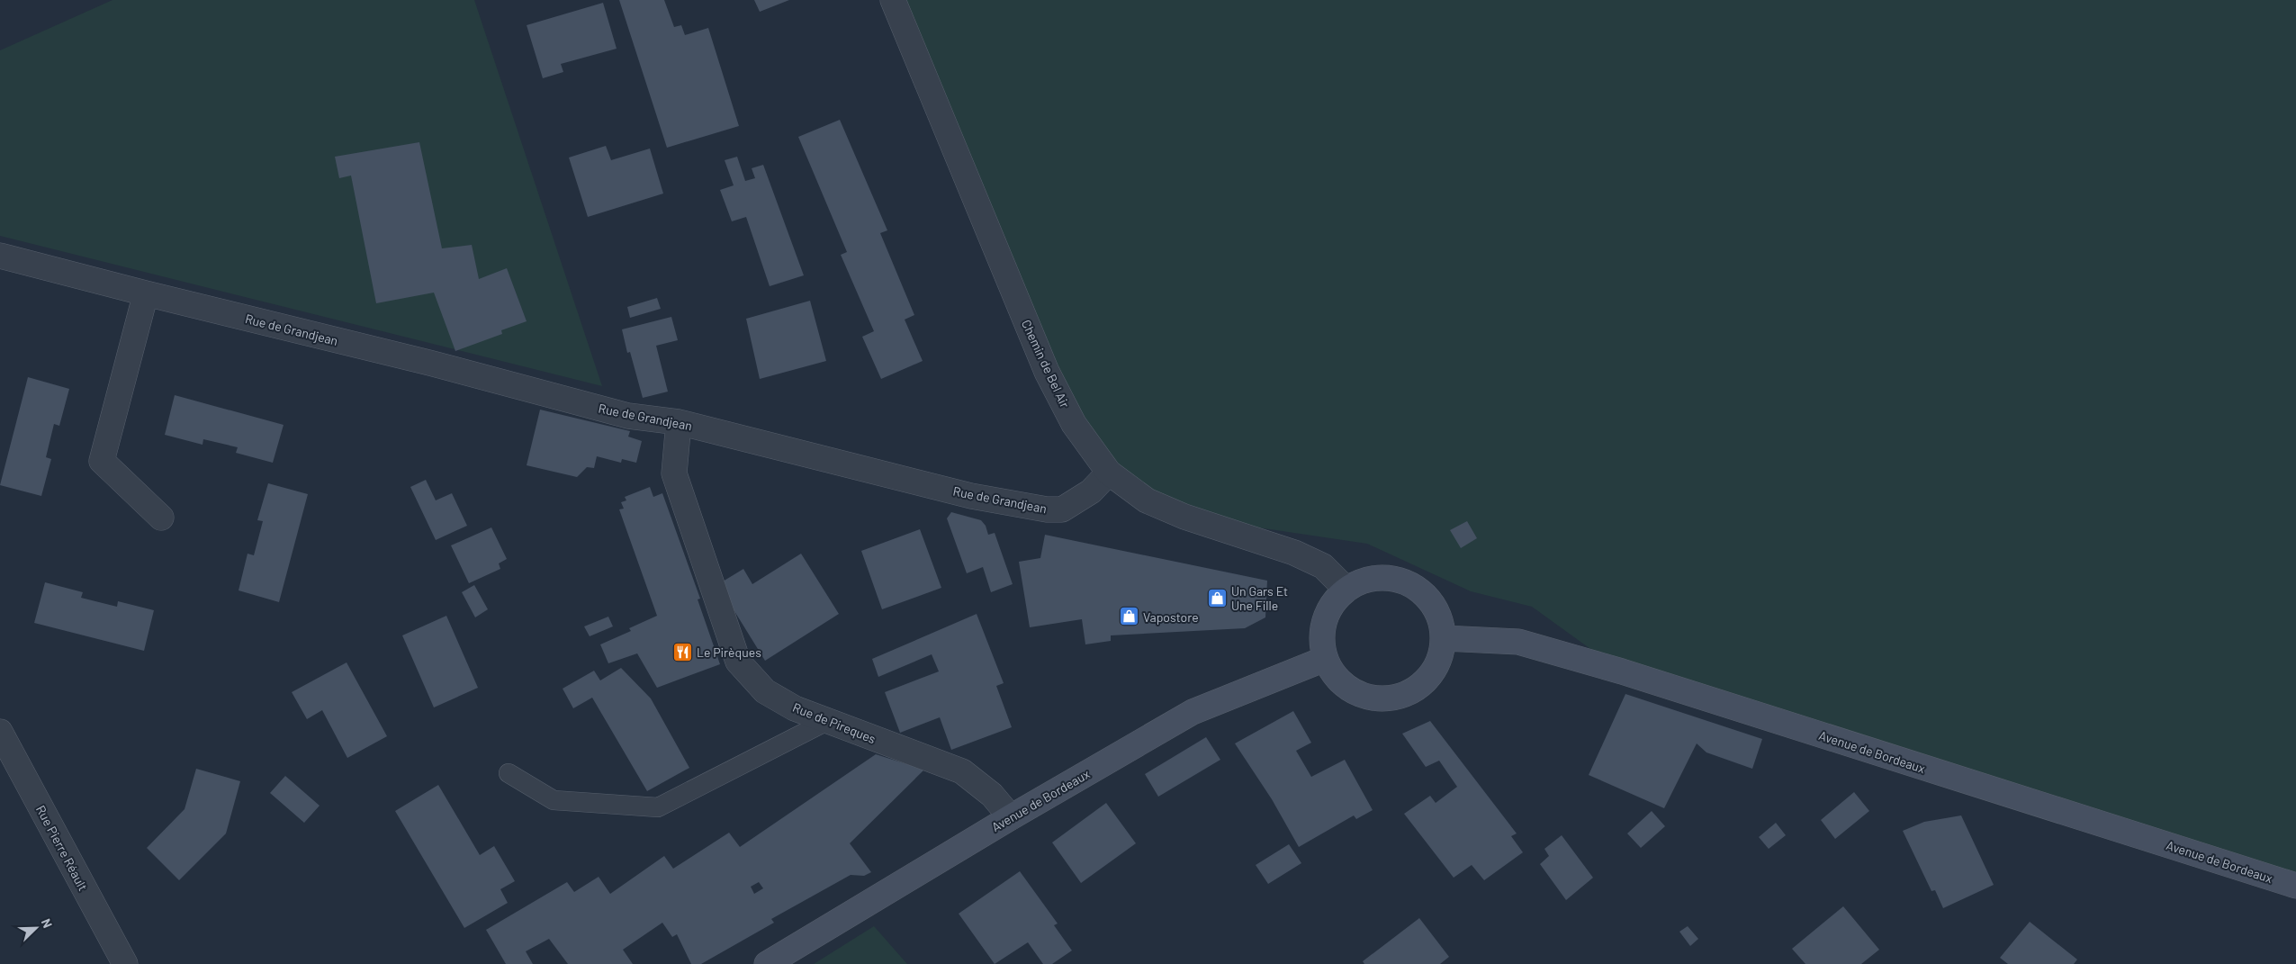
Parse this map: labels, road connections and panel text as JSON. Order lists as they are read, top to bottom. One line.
{"streets":{"main road":["Avenue de Bordeaux"],"street":["Rue de Grandjean","Chemin de Bel Air","Rue de Pireques","Rue Pierre Réault"]},"crossings":[["Rue de Grandjean","Chemin de Bel Air"],["Rue de Grandjean","Rue de Pireques"],["Chemin de Bel Air","Avenue de Bordeaux"],["Rue de Pireques","Avenue de Bordeaux"]],"places":{"shop":["Un Gars Et Une Fille","Vapostore"],"restaurant":["Le Pirèques"]},"north":"top right"}
